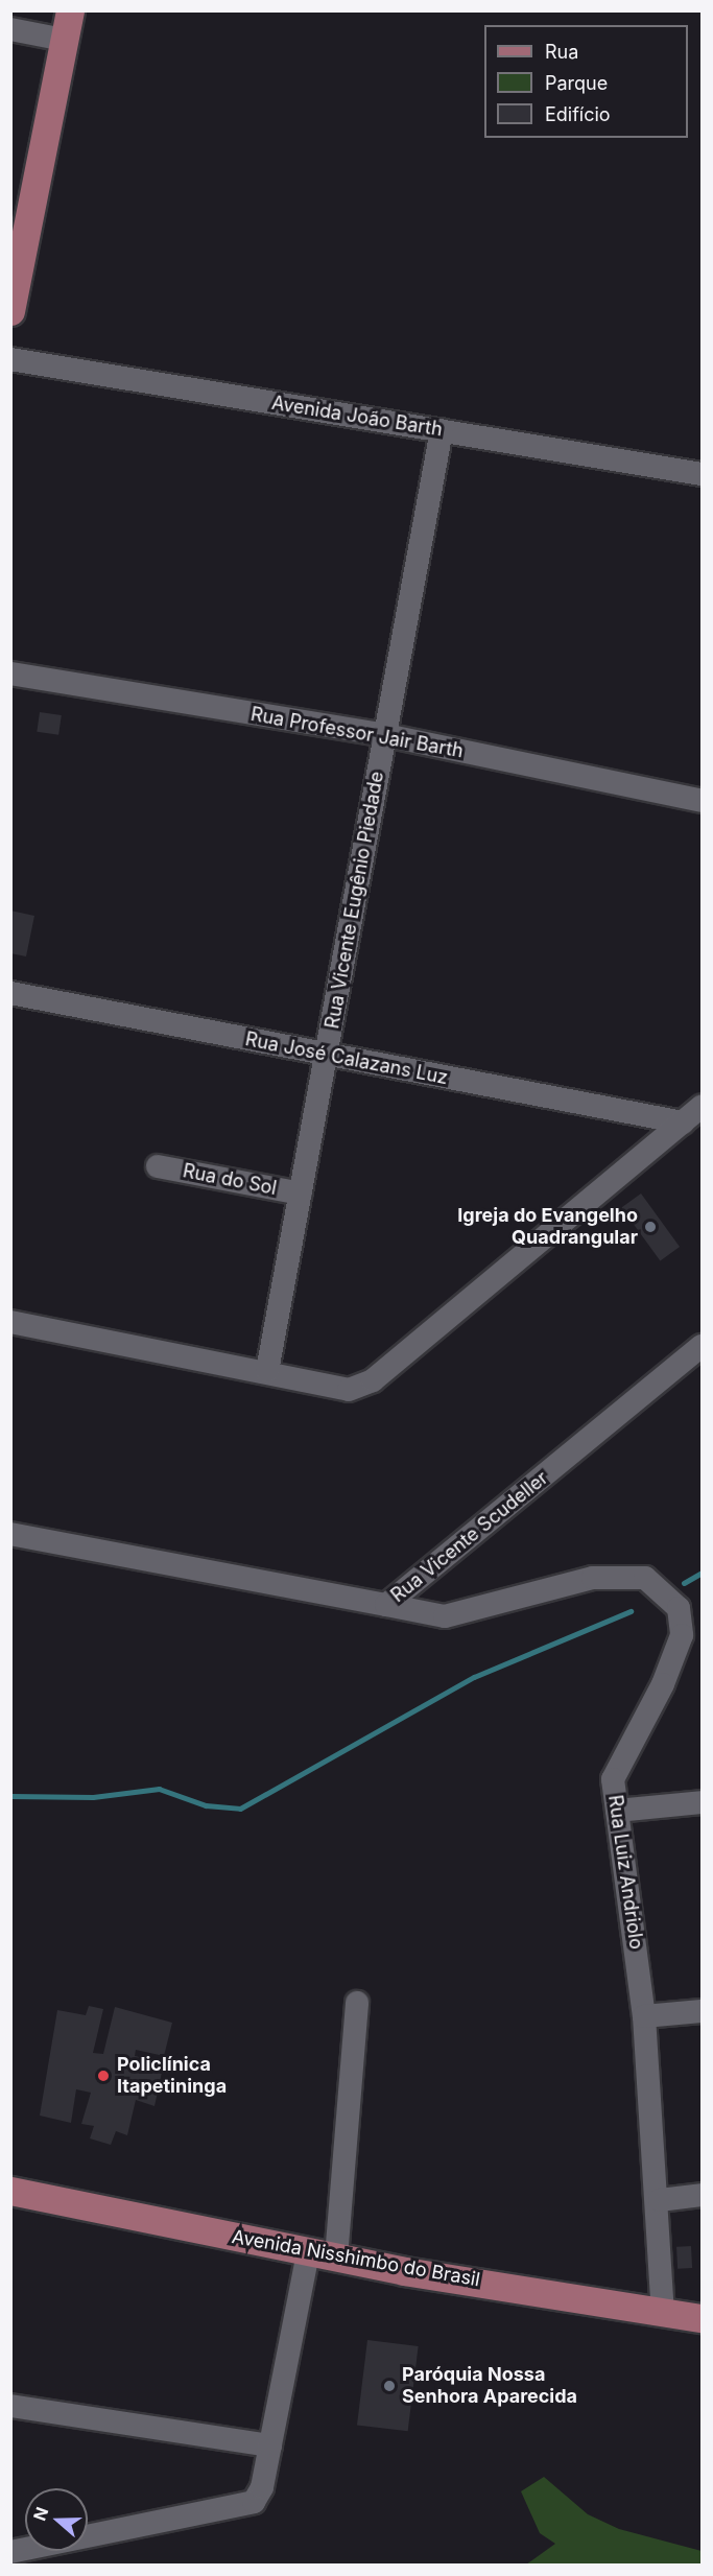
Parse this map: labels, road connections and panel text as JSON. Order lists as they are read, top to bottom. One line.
{"streets":{"main road":["Avenida Nisshimbo do Brasil"],"street":["Avenida João Barth","Rua Professor Jair Barth","Rua Vicente Eugênio Piedade","Rua José Calazans Luz","Rua do Sol","Rua Vicente Scudeller","Rua Luiz Andriolo"]},"crossings":[["Avenida João Barth","Rua Vicente Eugênio Piedade"],["Rua Professor Jair Barth","Rua Vicente Eugênio Piedade"],["Rua Vicente Eugênio Piedade","Rua José Calazans Luz"],["Rua Vicente Eugênio Piedade","Rua do Sol"],["Rua Vicente Scudeller","Rua Luiz Andriolo"],["Rua Luiz Andriolo","Avenida Nisshimbo do Brasil"]],"places":["Igreja do Evangelho Quadrangular","Policlínica Itapetininga","Paróquia Nossa Senhora Aparecida"],"legend":["Rua","Parque","Edifício"],"north":"left"}
